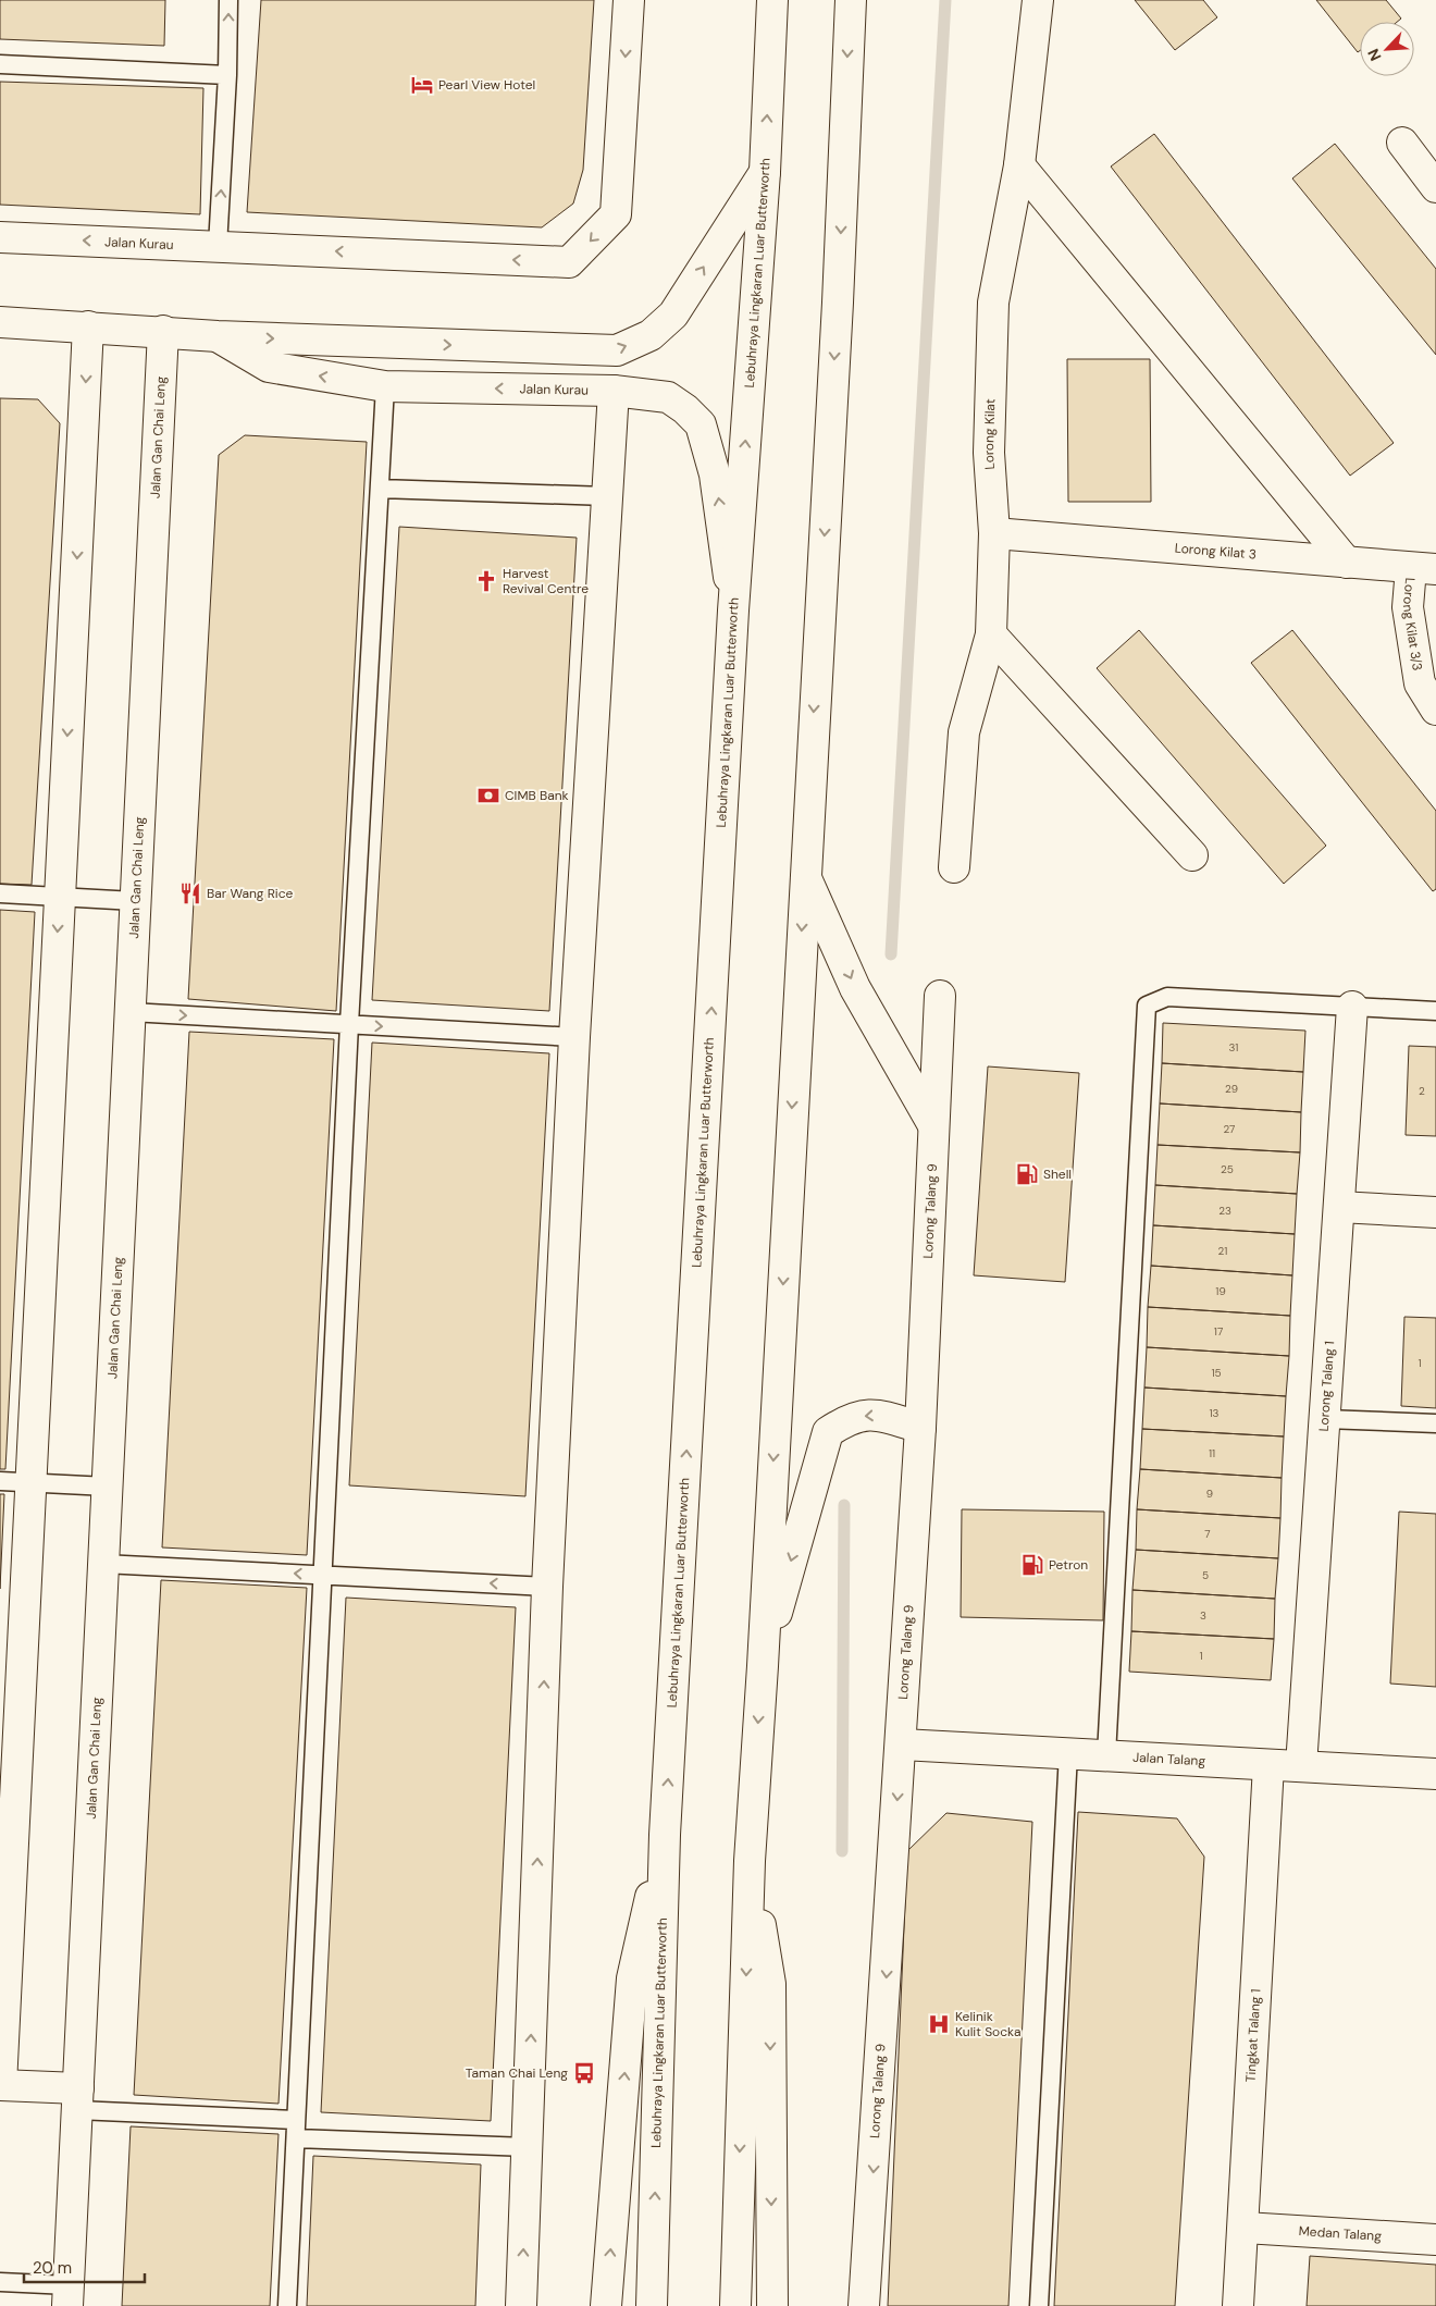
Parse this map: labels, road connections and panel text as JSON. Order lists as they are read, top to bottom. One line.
{"streets":{"main road":["Jalan Kurau","Lebuhraya Lingkaran Luar Butterworth","Lorong Kilat","Jalan Gan Chai Leng","Lorong Kilat 3","Lorong Kilat 3/3","Lorong Talang 9","Lorong Talang 1","Jalan Talang","Tingkat Talang 1","Medan Talang"]},"crossings":[["Jalan Kurau","Lebuhraya Lingkaran Luar Butterworth"],["Jalan Kurau","Jalan Gan Chai Leng"],["Lorong Kilat","Lorong Kilat 3"],["Lorong Kilat 3","Lorong Kilat 3/3"],["Lorong Talang 9","Jalan Talang"],["Lorong Talang 1","Jalan Talang"],["Jalan Talang","Tingkat Talang 1"],["Tingkat Talang 1","Medan Talang"]],"places":{"hotel":["Pearl View Hotel"],"church":["Harvest Revival Centre"],"bank":["CIMB Bank"],"restaurant":["Bar Wang Rice"],"fuel station":["Shell","Petron"],"hospital":["Kelinik Kulit Socka"],"bus stop":["Taman Chai Leng"]},"house_numbers":["31","29","2","27","25","23","21","19","17","1","15","13","11","9","7","5","3","1"],"scale_bar":"20 m","north":"bottom left"}
